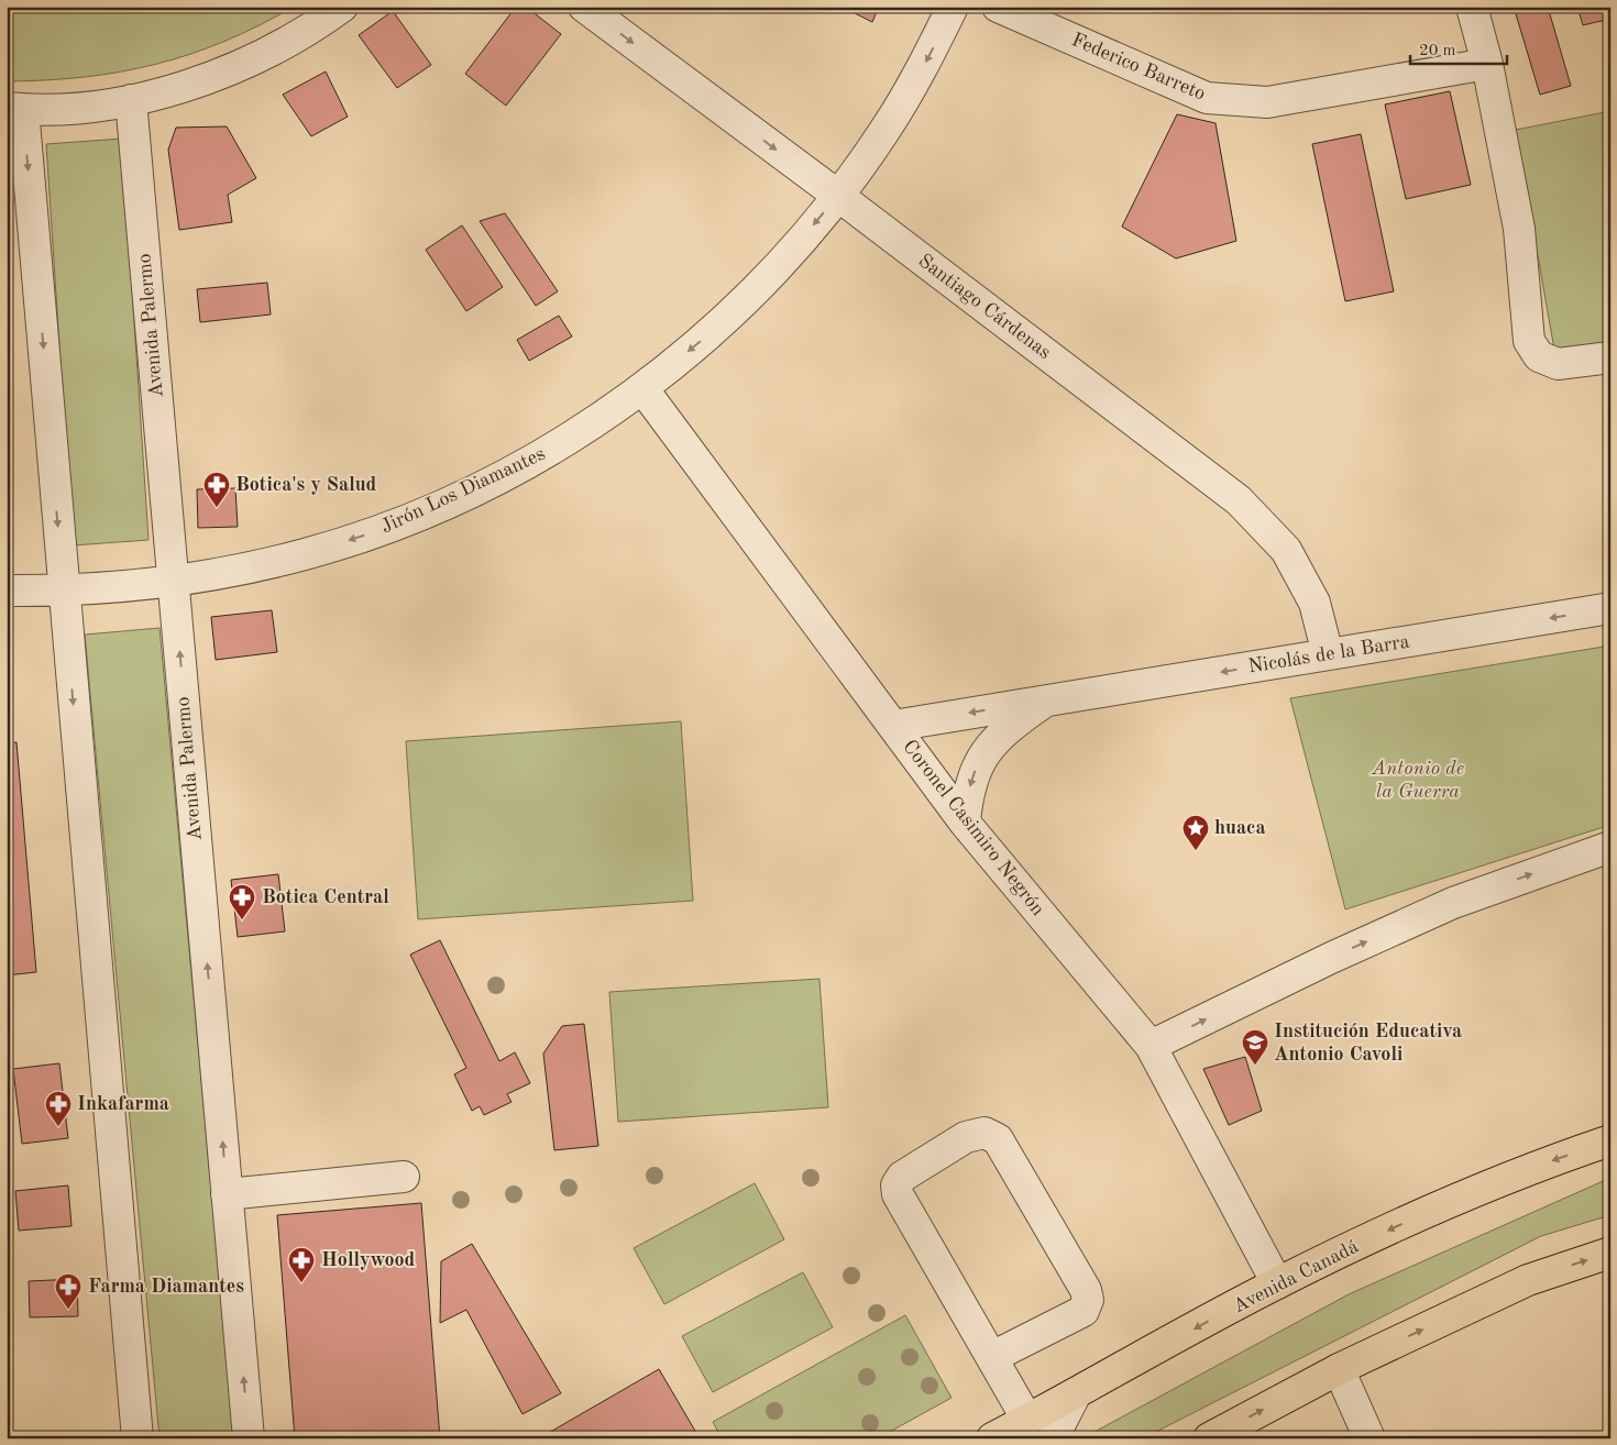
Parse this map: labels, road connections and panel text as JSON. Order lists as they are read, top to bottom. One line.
{"streets":{"main road":["Avenida Canadá"],"street":["Federico Barreto","Santiago Cárdenas","Avenida Palermo","Jirón Los Diamantes","Nicolás de la Barra","Coronel Casimiro Negrón"]},"crossings":[["Santiago Cárdenas","Jirón Los Diamantes"],["Santiago Cárdenas","Nicolás de la Barra"],["Avenida Palermo","Jirón Los Diamantes"],["Jirón Los Diamantes","Coronel Casimiro Negrón"],["Nicolás de la Barra","Coronel Casimiro Negrón"],["Coronel Casimiro Negrón","Avenida Canadá"]],"one_way":["Jirón Los Diamantes","Nicolás de la Barra"],"parks":["Antonio de la Guerra"],"places":{"pharmacy":["Botica's y Salud","Botica Central","Inkafarma","Hollywood","Farma Diamantes"],"place":["huaca"],"school or university":["Institución Educativa Antonio Cavoli"]},"scale_bar":"20 m"}
